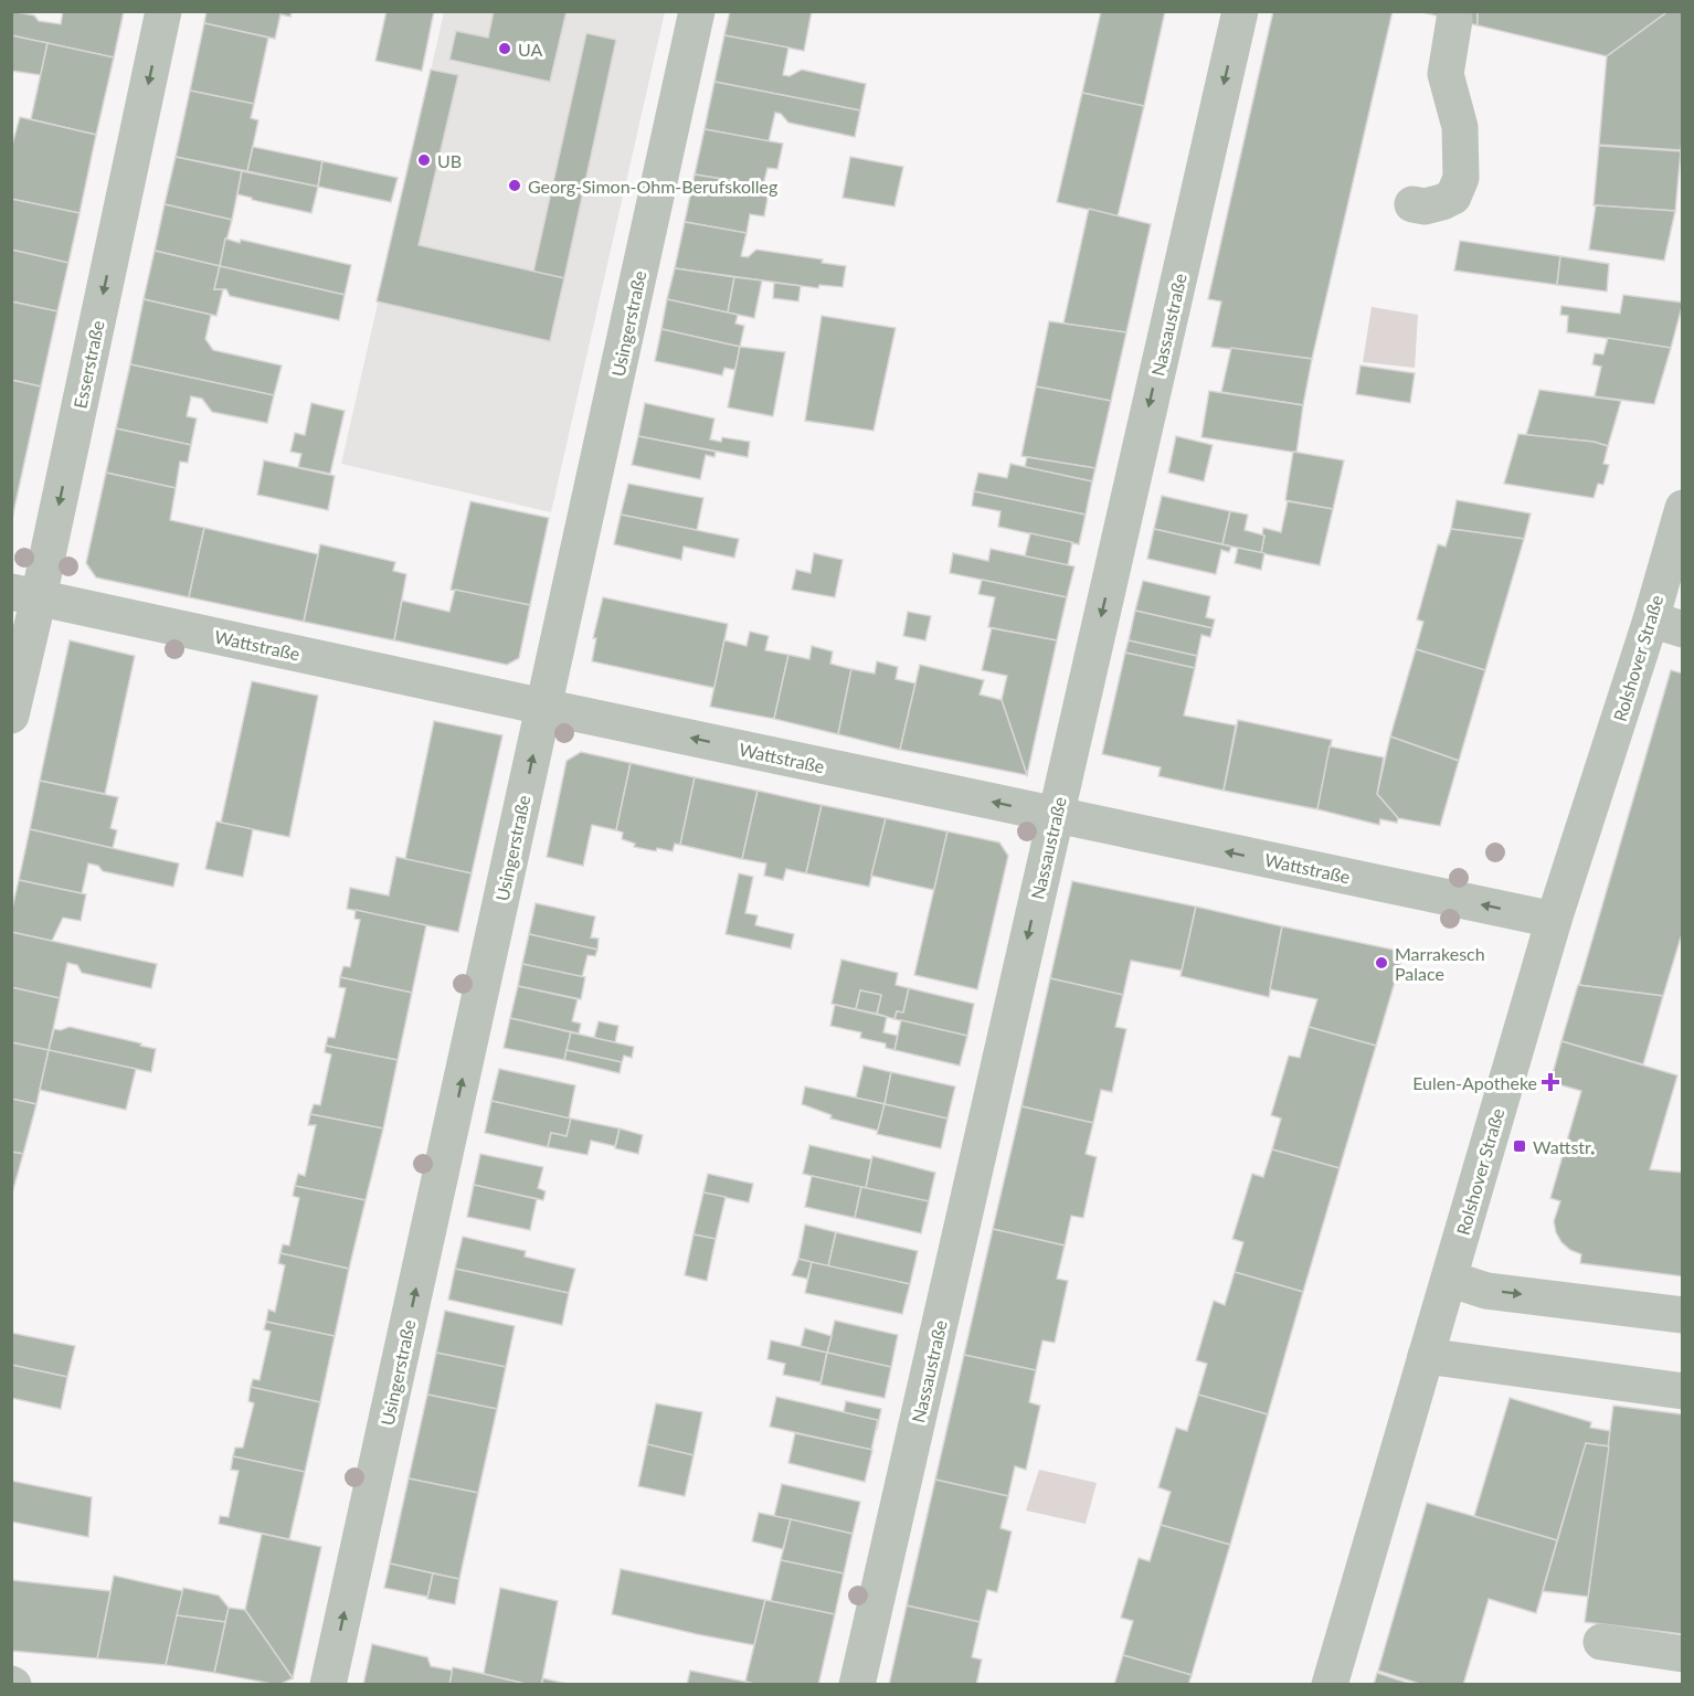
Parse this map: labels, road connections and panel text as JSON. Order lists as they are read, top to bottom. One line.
{"streets":{"street":["Usingerstraße","Nassaustraße","Esserstraße","Wattstraße","Rolshover Straße"]},"crossings":[["Usingerstraße","Wattstraße"],["Nassaustraße","Wattstraße"],["Esserstraße","Wattstraße"],["Wattstraße","Rolshover Straße"]],"one_way":["Usingerstraße","Nassaustraße","Esserstraße","Wattstraße"],"places":{"other":["UA","UB","Georg-Simon-Ohm-Berufskolleg","Marrakesch Palace"],"health":["Eulen-Apotheke"],"transit":["Wattstr."]}}
